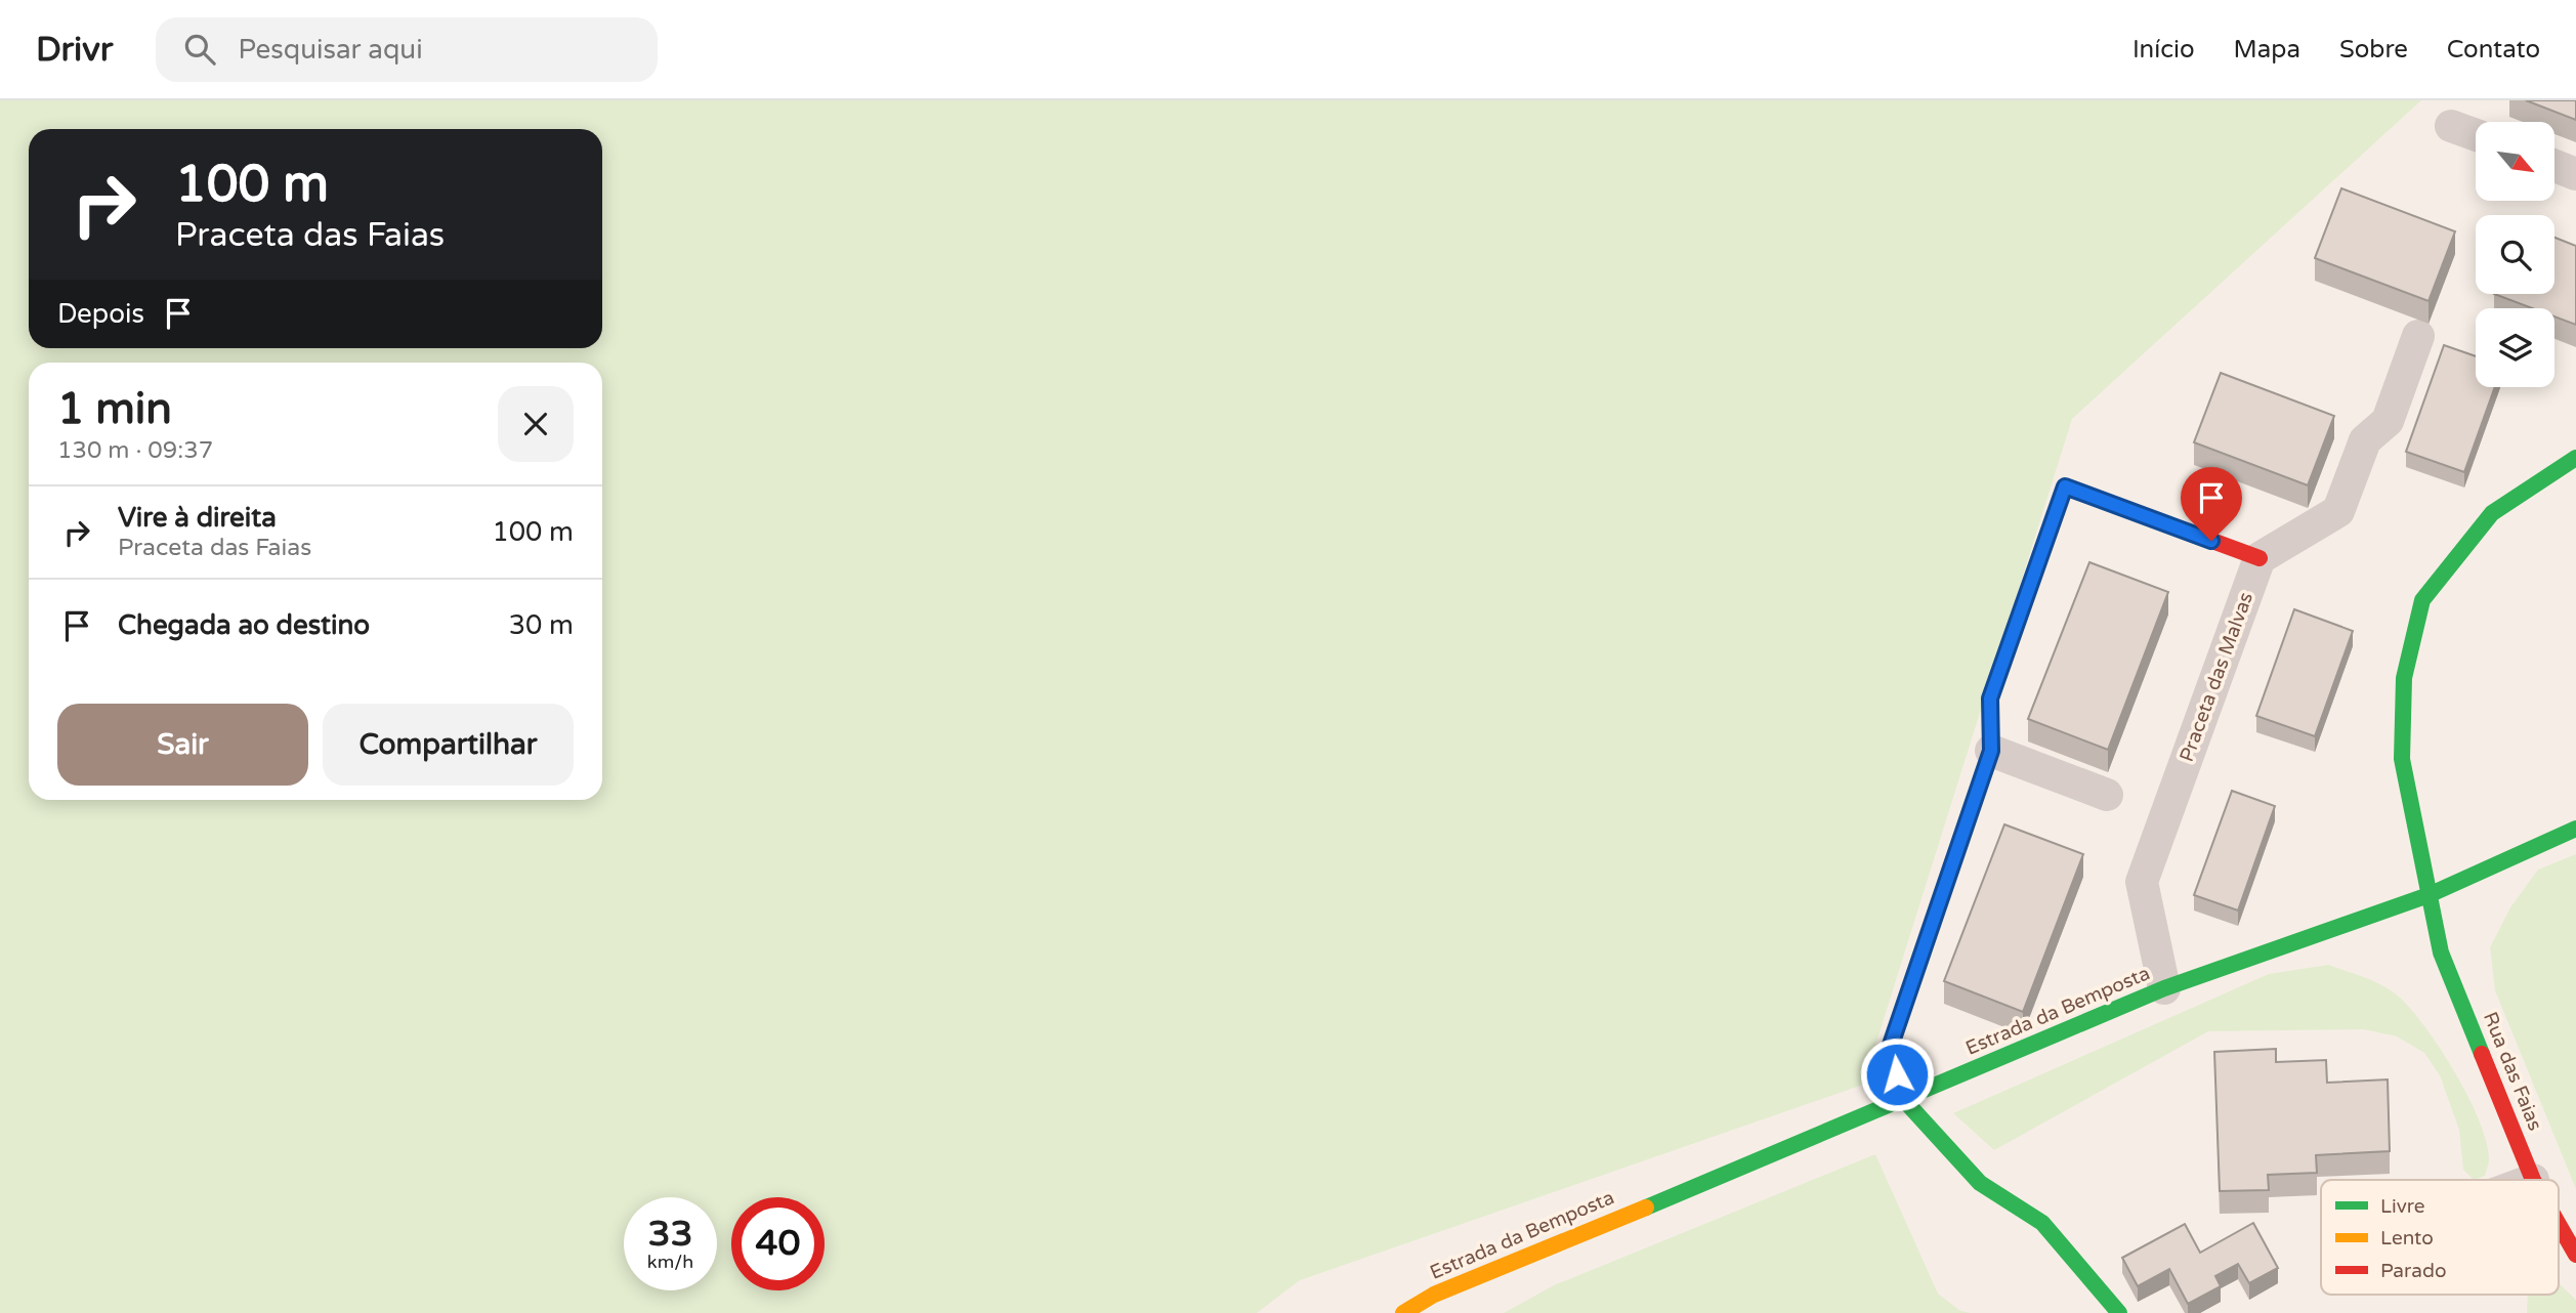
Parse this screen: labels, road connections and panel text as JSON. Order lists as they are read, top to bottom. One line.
{"streets":{"street":["Praceta das Malvas","Estrada da Bemposta","Rua das Faias"]},"crossings":[["Praceta das Malvas","Estrada da Bemposta"],["Estrada da Bemposta","Rua das Faias"]],"legend":["Livre","Lento","Parado"],"north":"bottom right","page":{"header":"Drivr","search":"Pesquisar aqui","nav":["Início","Mapa","Sobre","Contato"],"turn":["100 m","Praceta das Faias"],"then":"Depois","heading":["1 min","130 m · 09:37"],"list":[{"name":"Vire à direita","note":"Praceta das Faias","value":"100 m"},{"name":"Chegada ao destino","value":"30 m"}],"buttons":["Sair","Compartilhar"],"speed":"33 km/h","limit":"40"}}
